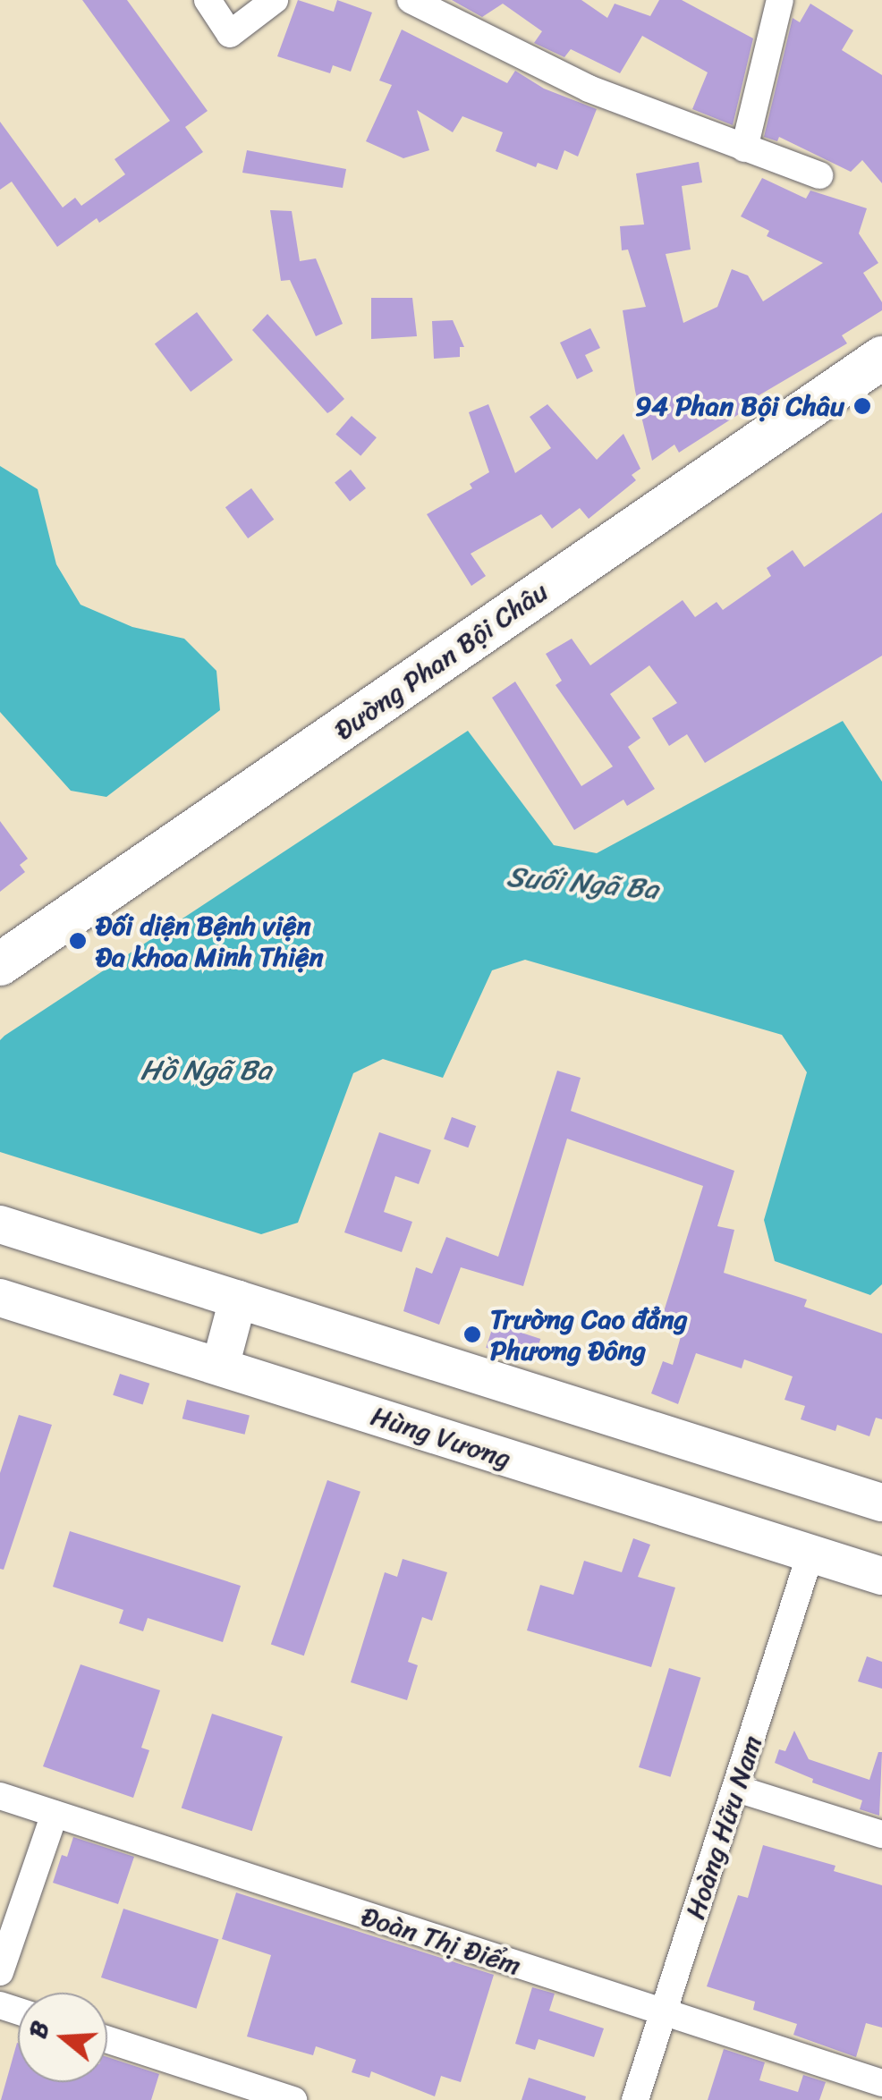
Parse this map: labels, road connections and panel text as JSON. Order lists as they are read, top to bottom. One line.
{"streets":{"main road":["Đường Phan Bội Châu","Hùng Vương"],"street":["Hoàng Hữu Nam","Đoàn Thị Điểm"]},"crossings":[["Hùng Vương","Hoàng Hữu Nam"],["Hoàng Hữu Nam","Đoàn Thị Điểm"]],"water":["Suối Ngã Ba","Hồ Ngã Ba"],"places":["94 Phan Bội Châu","Đối diện Bệnh viện Đa khoa Minh Thiện","Trường Cao đẳng Phương Đông"],"north":"left"}
